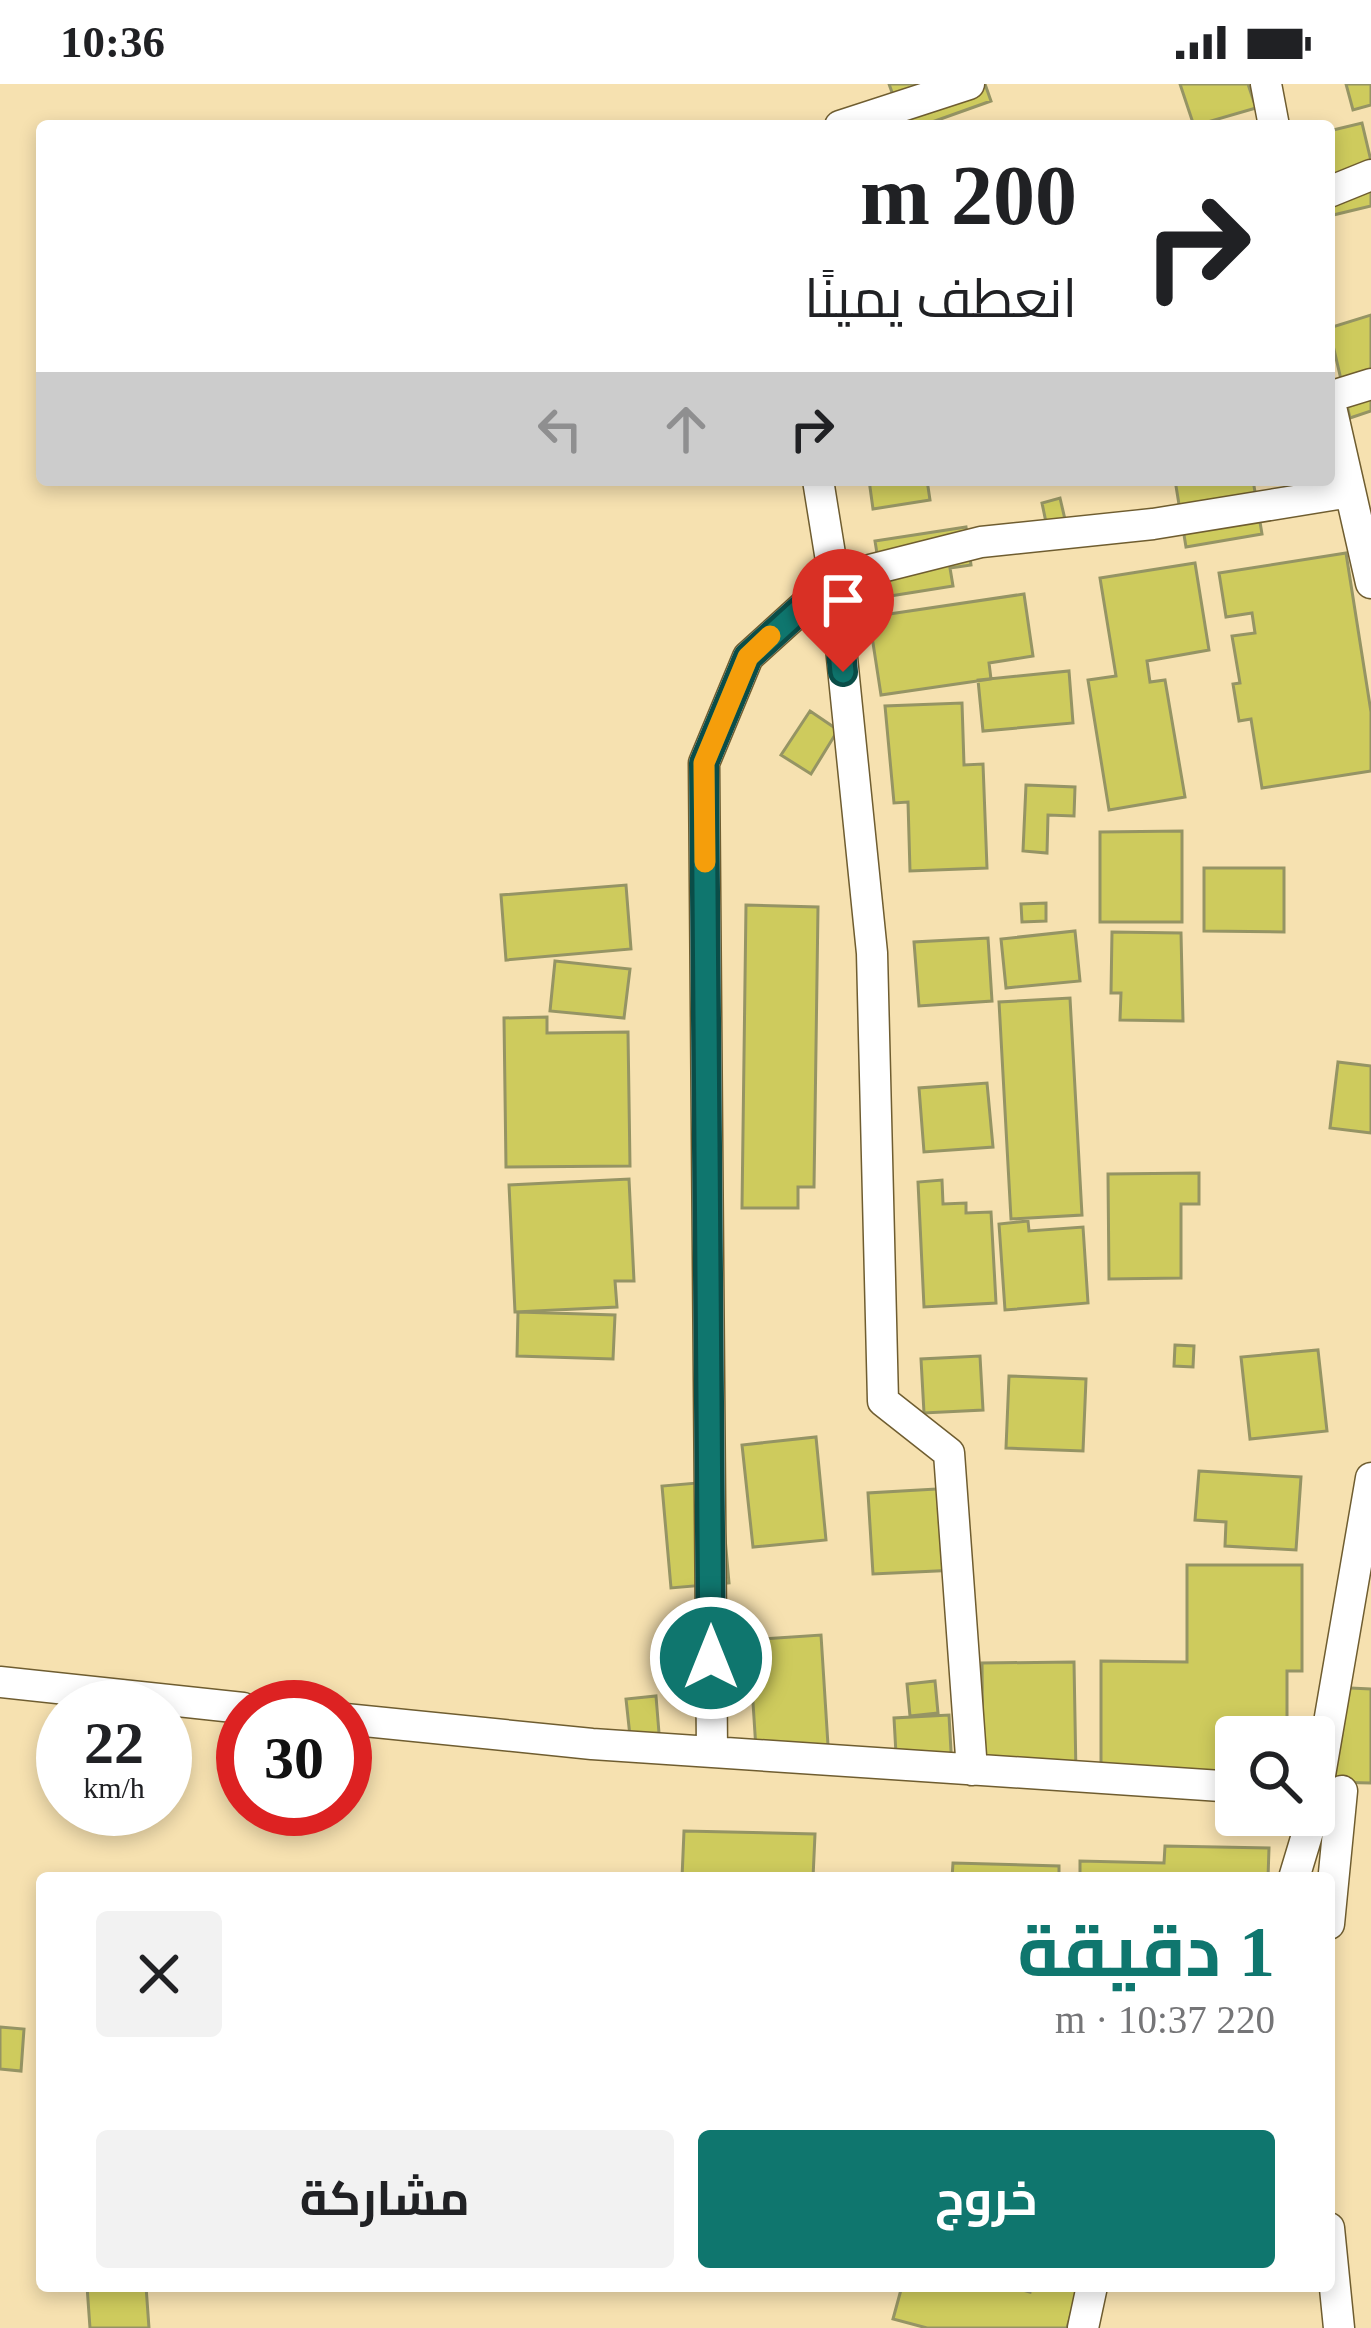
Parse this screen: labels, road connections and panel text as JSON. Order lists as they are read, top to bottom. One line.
{"page":{"status":"10:36","turn":["200 m","انعطف يمينًا"],"speed":"22 km/h","limit":"30","heading":["1 دقيقة","220 m · 10:37"],"buttons":["خروج","مشاركة"]}}
